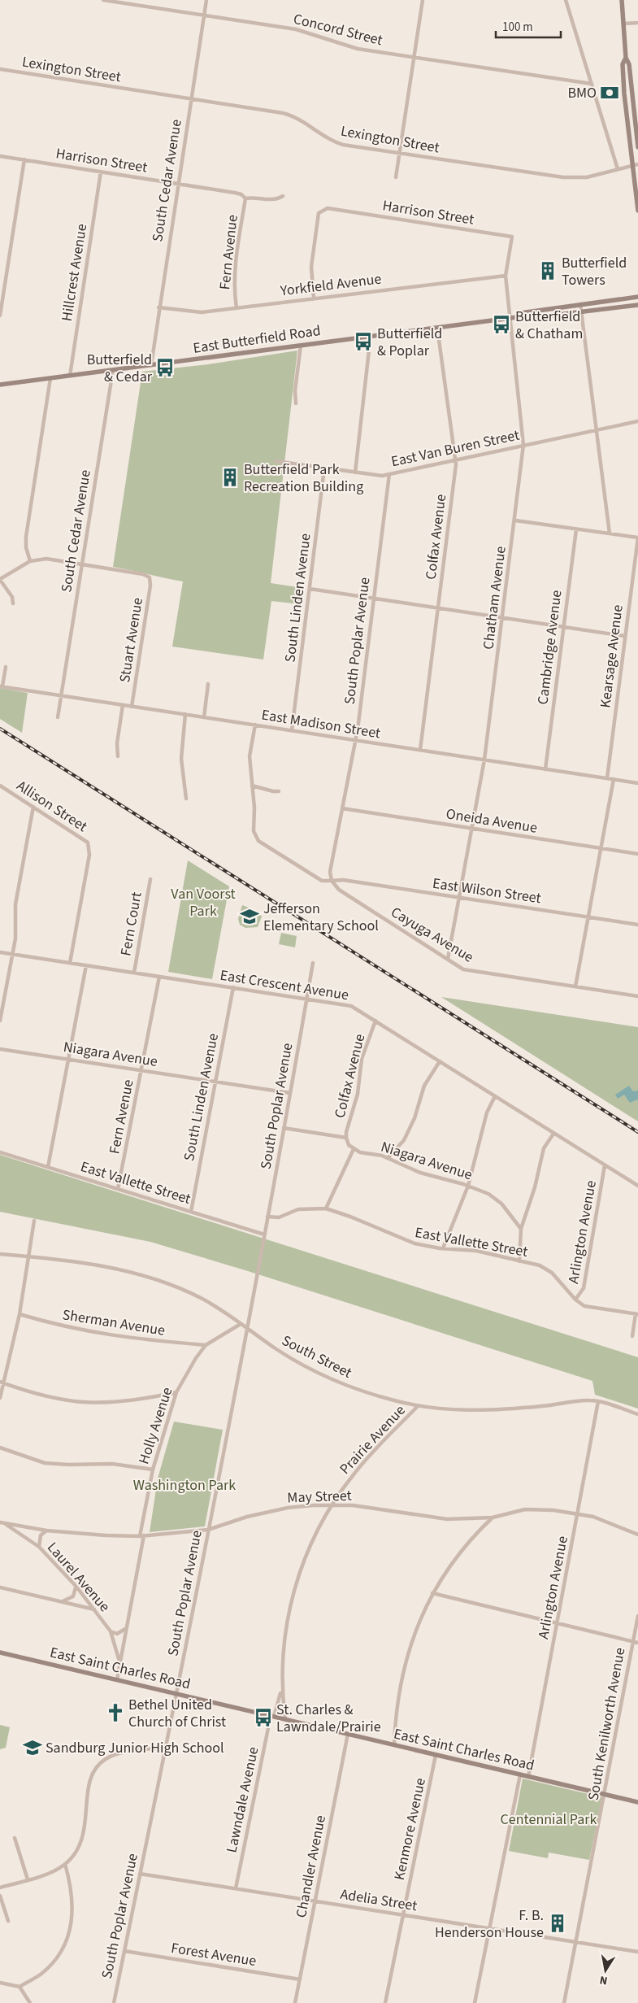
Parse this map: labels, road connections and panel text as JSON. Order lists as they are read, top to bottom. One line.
{"streets":{"main road":["East Butterfield Road","East Saint Charles Road"],"street":["Concord Street","Lexington Street","Harrison Street","South Cedar Avenue","Fern Avenue","Hillcrest Avenue","Yorkfield Avenue","East Van Buren Street","Colfax Avenue","South Linden Avenue","Chatham Avenue","Stuart Avenue","South Poplar Avenue","Cambridge Avenue","Kearsage Avenue","East Madison Street","Allison Street","Oneida Avenue","East Wilson Street","Fern Court","Cayuga Avenue","East Crescent Avenue","Niagara Avenue","East Vallette Street","Arlington Avenue","Sherman Avenue","South Street","Holly Avenue","Prairie Avenue","May Street","Laurel Avenue","South Kenilworth Avenue","Lawndale Avenue","Kenmore Avenue","Chandler Avenue","Adelia Street","Forest Avenue"]},"crossings":[["Concord Street","South Cedar Avenue"],["Lexington Street","South Cedar Avenue"],["Harrison Street","South Cedar Avenue"],["Harrison Street","Fern Avenue"],["Harrison Street","Hillcrest Avenue"],["Harrison Street","Yorkfield Avenue"],["Harrison Street","Chatham Avenue"],["South Cedar Avenue","Yorkfield Avenue"],["South Cedar Avenue","East Butterfield Road"],["South Cedar Avenue","Stuart Avenue"],["South Cedar Avenue","East Madison Street"],["Fern Avenue","Yorkfield Avenue"],["Fern Avenue","East Crescent Avenue"],["Fern Avenue","Niagara Avenue"],["Fern Avenue","East Vallette Street"],["Hillcrest Avenue","East Butterfield Road"],["Yorkfield Avenue","Chatham Avenue"],["East Butterfield Road","Colfax Avenue"],["East Butterfield Road","Chatham Avenue"],["East Van Buren Street","Colfax Avenue"],["East Van Buren Street","South Linden Avenue"],["East Van Buren Street","Chatham Avenue"],["East Van Buren Street","South Poplar Avenue"],["Colfax Avenue","East Madison Street"],["Colfax Avenue","East Crescent Avenue"],["South Linden Avenue","East Madison Street"],["South Linden Avenue","East Crescent Avenue"],["South Linden Avenue","Niagara Avenue"],["South Linden Avenue","East Vallette Street"],["Chatham Avenue","East Madison Street"],["Chatham Avenue","Oneida Avenue"],["Chatham Avenue","East Wilson Street"],["Chatham Avenue","Cayuga Avenue"],["Stuart Avenue","East Madison Street"],["South Poplar Avenue","East Madison Street"],["South Poplar Avenue","Oneida Avenue"],["South Poplar Avenue","East Wilson Street"],["South Poplar Avenue","Cayuga Avenue"],["South Poplar Avenue","East Crescent Avenue"],["South Poplar Avenue","Niagara Avenue"],["South Poplar Avenue","East Vallette Street"],["South Poplar Avenue","South Street"],["South Poplar Avenue","May Street"],["South Poplar Avenue","East Saint Charles Road"],["South Poplar Avenue","Adelia Street"],["South Poplar Avenue","Forest Avenue"],["Cambridge Avenue","East Madison Street"],["Kearsage Avenue","East Madison Street"],["East Madison Street","Cayuga Avenue"],["Allison Street","East Crescent Avenue"],["East Wilson Street","Cayuga Avenue"],["Fern Court","East Crescent Avenue"],["East Crescent Avenue","Arlington Avenue"],["East Vallette Street","Arlington Avenue"],["Arlington Avenue","South Street"],["Arlington Avenue","May Street"],["Arlington Avenue","East Saint Charles Road"],["Sherman Avenue","Holly Avenue"],["South Street","Holly Avenue"],["South Street","Prairie Avenue"],["Holly Avenue","May Street"],["Holly Avenue","Laurel Avenue"],["Holly Avenue","East Saint Charles Road"],["Prairie Avenue","May Street"],["Prairie Avenue","East Saint Charles Road"],["Prairie Avenue","Lawndale Avenue"],["May Street","Laurel Avenue"],["East Saint Charles Road","South Kenilworth Avenue"],["East Saint Charles Road","Lawndale Avenue"],["East Saint Charles Road","Kenmore Avenue"],["East Saint Charles Road","Chandler Avenue"],["South Kenilworth Avenue","Adelia Street"],["Lawndale Avenue","Adelia Street"],["Kenmore Avenue","Adelia Street"],["Chandler Avenue","Adelia Street"],["Chandler Avenue","Forest Avenue"]],"parks":["Van Voorst Park","Washington Park","Centennial Park"],"places":{"bank":["BMO"],"building":["Butterfield Towers","Butterfield Park Recreation Building","F. B. Henderson House"],"bus stop":["Butterfield & Chatham","Butterfield & Poplar","Butterfield & Cedar","St. Charles & Lawndale/Prairie"],"school or university":["Jefferson Elementary School","Sandburg Junior High School"],"church":["Bethel United Church of Christ"]},"scale_bar":"100 m","north":"bottom"}
